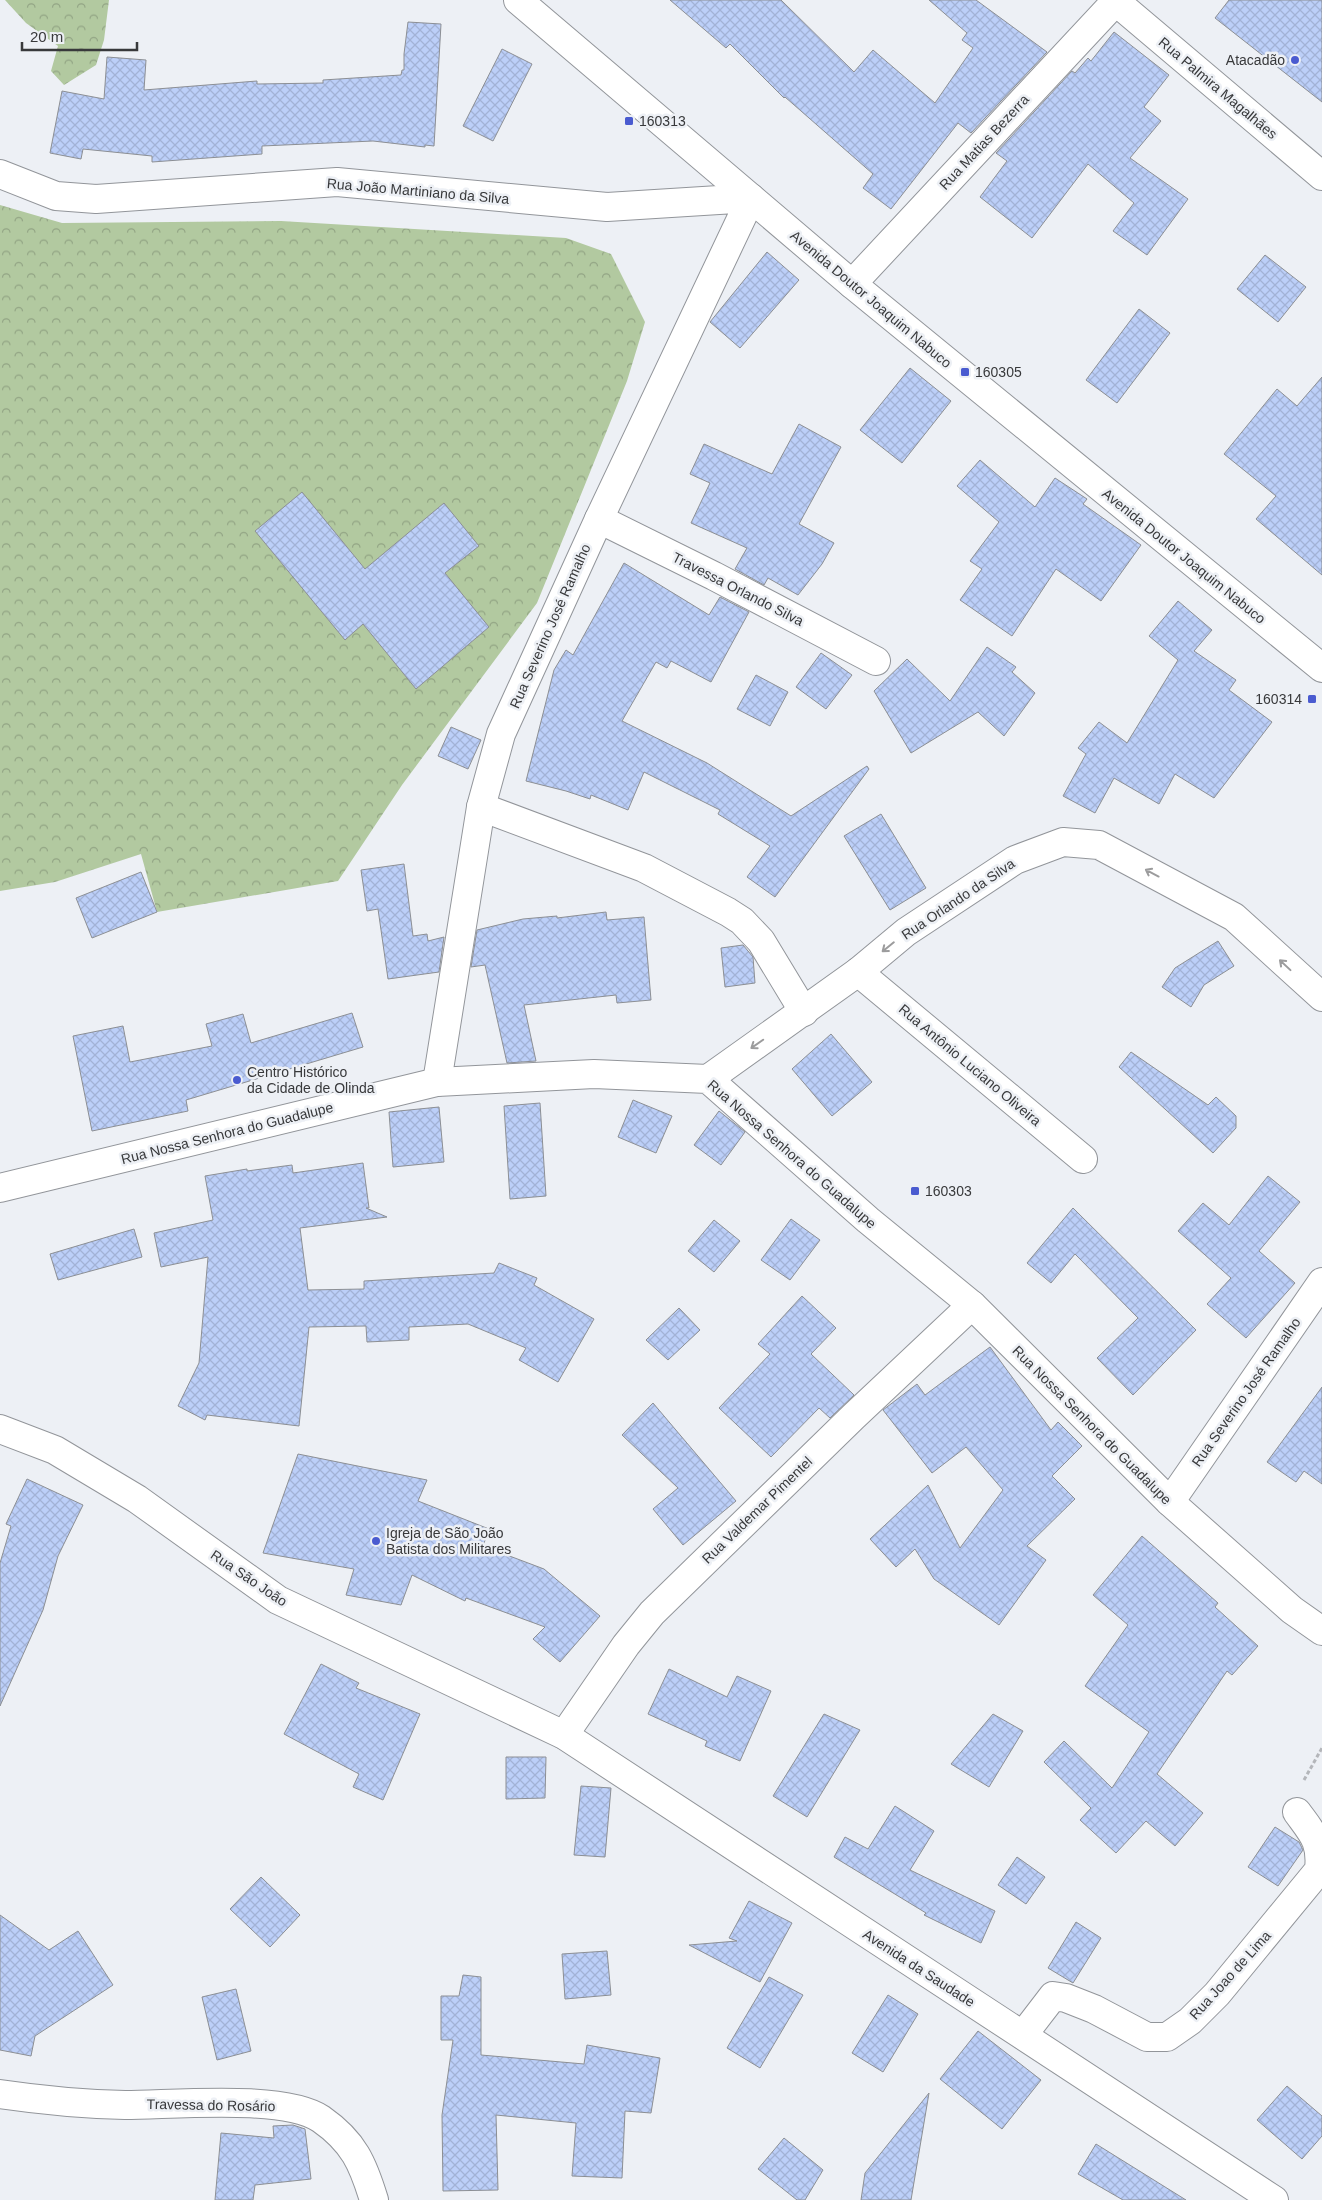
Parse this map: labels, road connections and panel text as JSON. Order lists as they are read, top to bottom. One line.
{"streets":{"street":["Rua Palmira Magalhães","Rua Matias Bezerra","Rua João Martiniano da Silva","Avenida Doutor Joaquim Nabuco","Travessa Orlando Silva","Rua Severino José Ramalho","Rua Orlando da Silva","Rua Antônio Luciano Oliveira","Rua Nossa Senhora do Guadalupe","Rua Valdemar Pimentel","Rua São João","Avenida da Saudade","Rua Joao de Lima","Travessa do Rosário"]},"crossings":[["Rua Palmira Magalhães","Rua Matias Bezerra"],["Rua Matias Bezerra","Avenida Doutor Joaquim Nabuco"],["Rua João Martiniano da Silva","Avenida Doutor Joaquim Nabuco"],["Rua João Martiniano da Silva","Rua Severino José Ramalho"],["Avenida Doutor Joaquim Nabuco","Rua Severino José Ramalho"],["Travessa Orlando Silva","Rua Severino José Ramalho"],["Rua Severino José Ramalho","Rua Nossa Senhora do Guadalupe"],["Rua Orlando da Silva","Rua Antônio Luciano Oliveira"],["Rua Orlando da Silva","Rua Nossa Senhora do Guadalupe"],["Rua Nossa Senhora do Guadalupe","Rua Valdemar Pimentel"],["Rua Valdemar Pimentel","Rua São João"],["Rua Valdemar Pimentel","Avenida da Saudade"],["Rua São João","Avenida da Saudade"],["Avenida da Saudade","Rua Joao de Lima"]],"one_way":["Rua Orlando da Silva"],"places":{"other":["Atacadão","Centro Histórico da Cidade de Olinda","Igreja de São João Batista dos Militares"],"transit":["160313","160305","160314","160303"]},"scale_bar":"20 m"}
